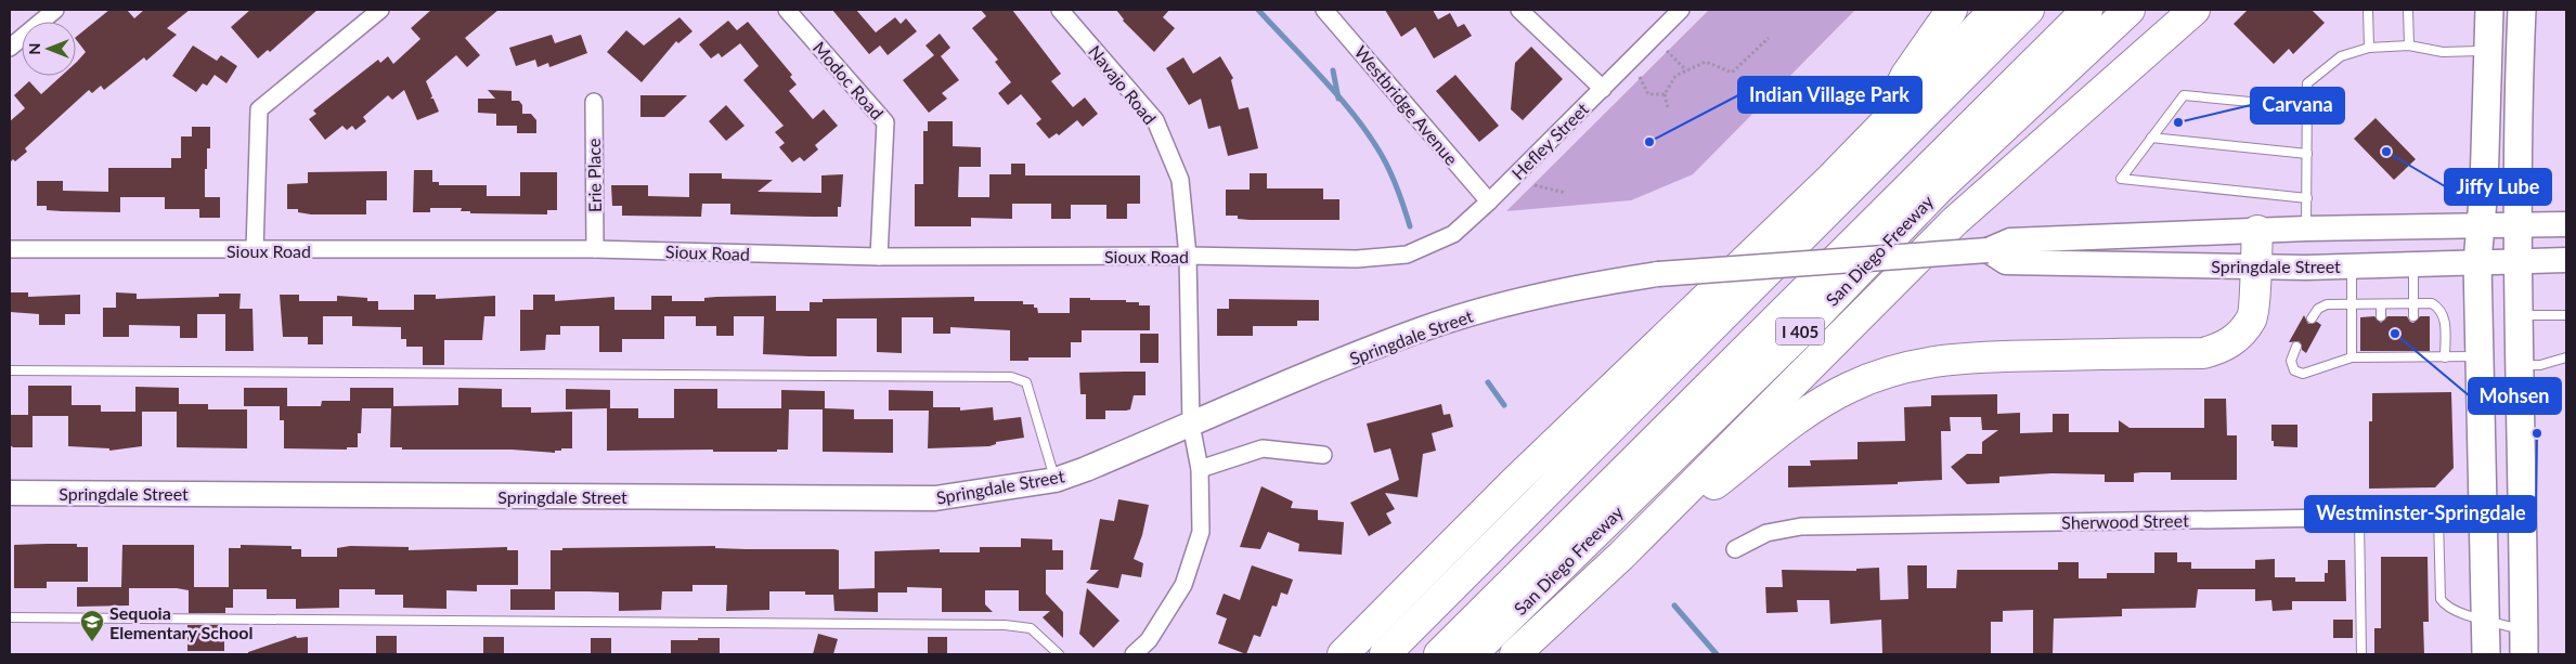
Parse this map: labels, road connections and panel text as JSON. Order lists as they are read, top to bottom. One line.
{"streets":{"highway":["San Diego Freeway","I 405"],"main road":["Springdale Street"],"street":["Modoc Road","Navajo Road","Westbridge Avenue","Hefley Street","Erie Place","Sioux Road","Sherwood Street"]},"crossings":[["Modoc Road","Sioux Road"],["Navajo Road","Sioux Road"],["Navajo Road","Springdale Street"],["Westbridge Avenue","Hefley Street"],["Hefley Street","Sioux Road"],["Erie Place","Sioux Road"]],"places":{"other":["Carvana","Indian Village Park","Jiffy Lube","Mohsen","Westminster-Springdale"],"school or university":["Sequoia Elementary School"]},"north":"left"}
